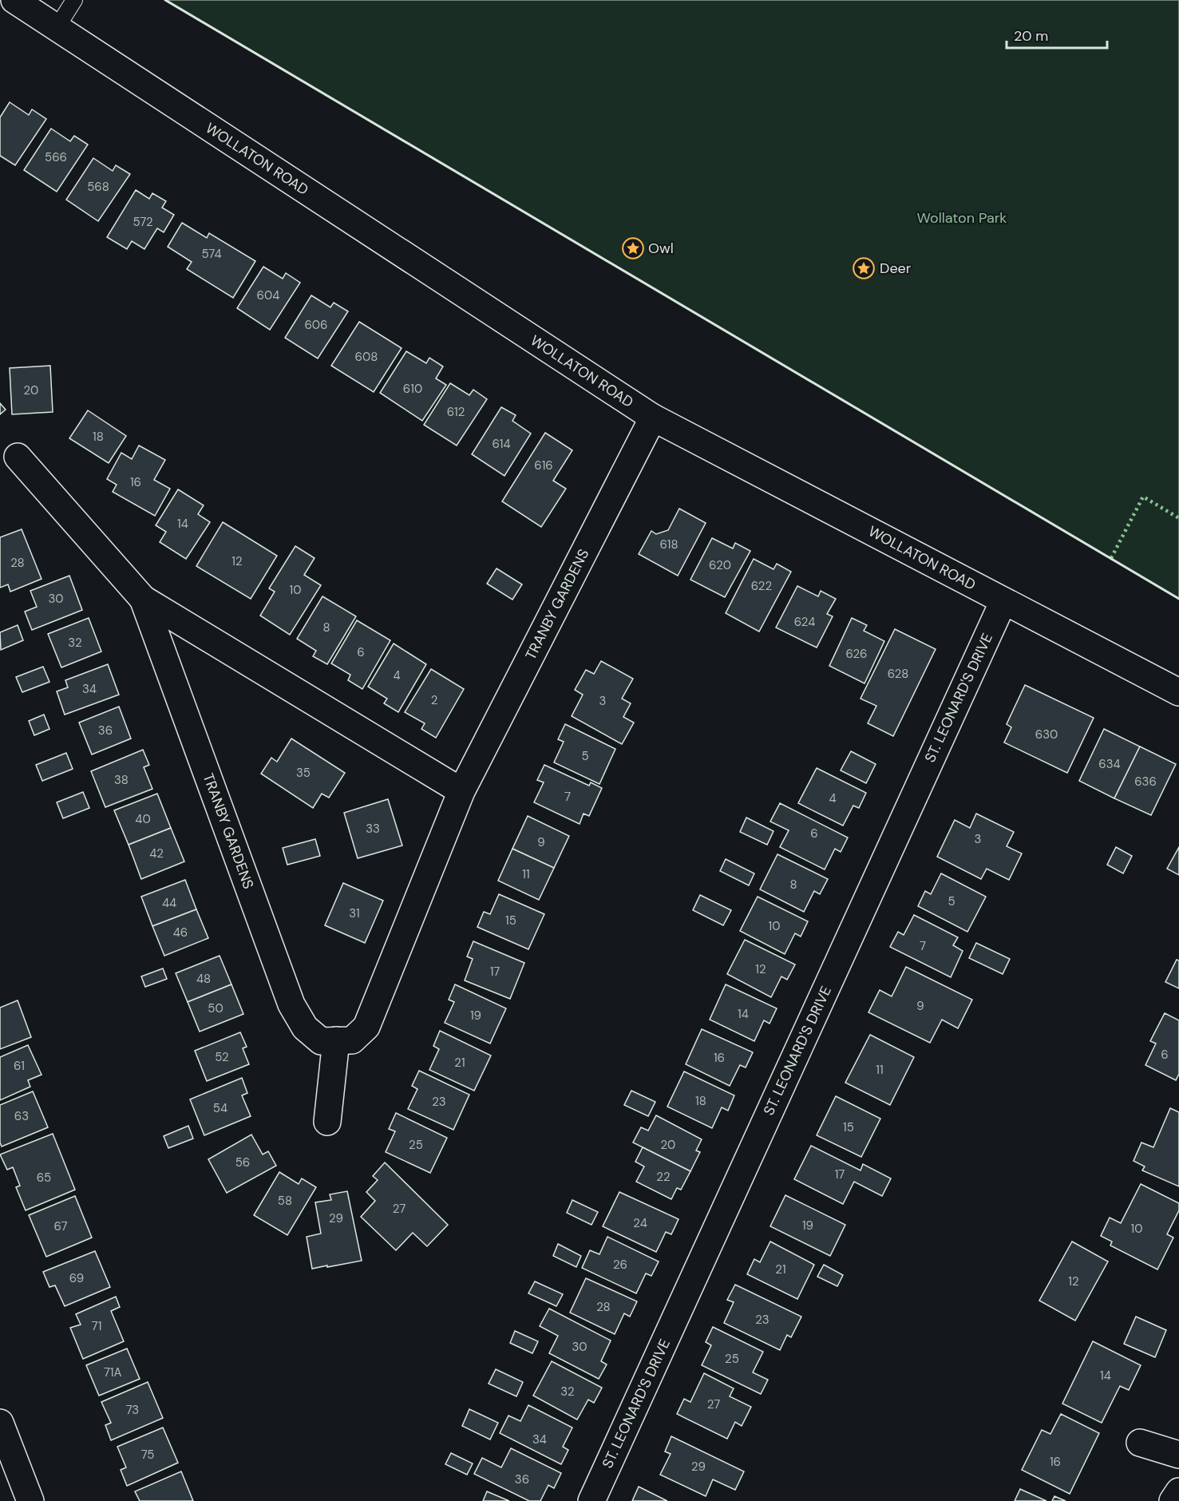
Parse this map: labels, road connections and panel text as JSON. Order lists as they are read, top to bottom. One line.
{"streets":{"street":["WOLLATON ROAD","TRANBY GARDENS","ST. LEONARD'S DRIVE"]},"crossings":[["WOLLATON ROAD","TRANBY GARDENS"],["WOLLATON ROAD","ST. LEONARD'S DRIVE"]],"parks":["Wollaton Park"],"places":{"place":["Owl","Deer"]},"house_numbers":["566","568","572","574","604","606","608","610","20","612","18","614","616","16","14","618","12","28","620","622","10","30","624","8","32","6","626","628","4","34","2","3","36","630","5","634","35","38","636","7","4","40","33","6","3","9","42","11","8","5","44","31","15","10","46","7","12","17","48","9","50","14","19","6","52","16","21","61","11","18","23","54","63","15","25","20","56","17","22","65","58","27","29","24","19","67","10","26","21","69","12","28","23","71","30","25","71A","14","32","27","73","34","75","16","29","36"],"scale_bar":"20 m"}
